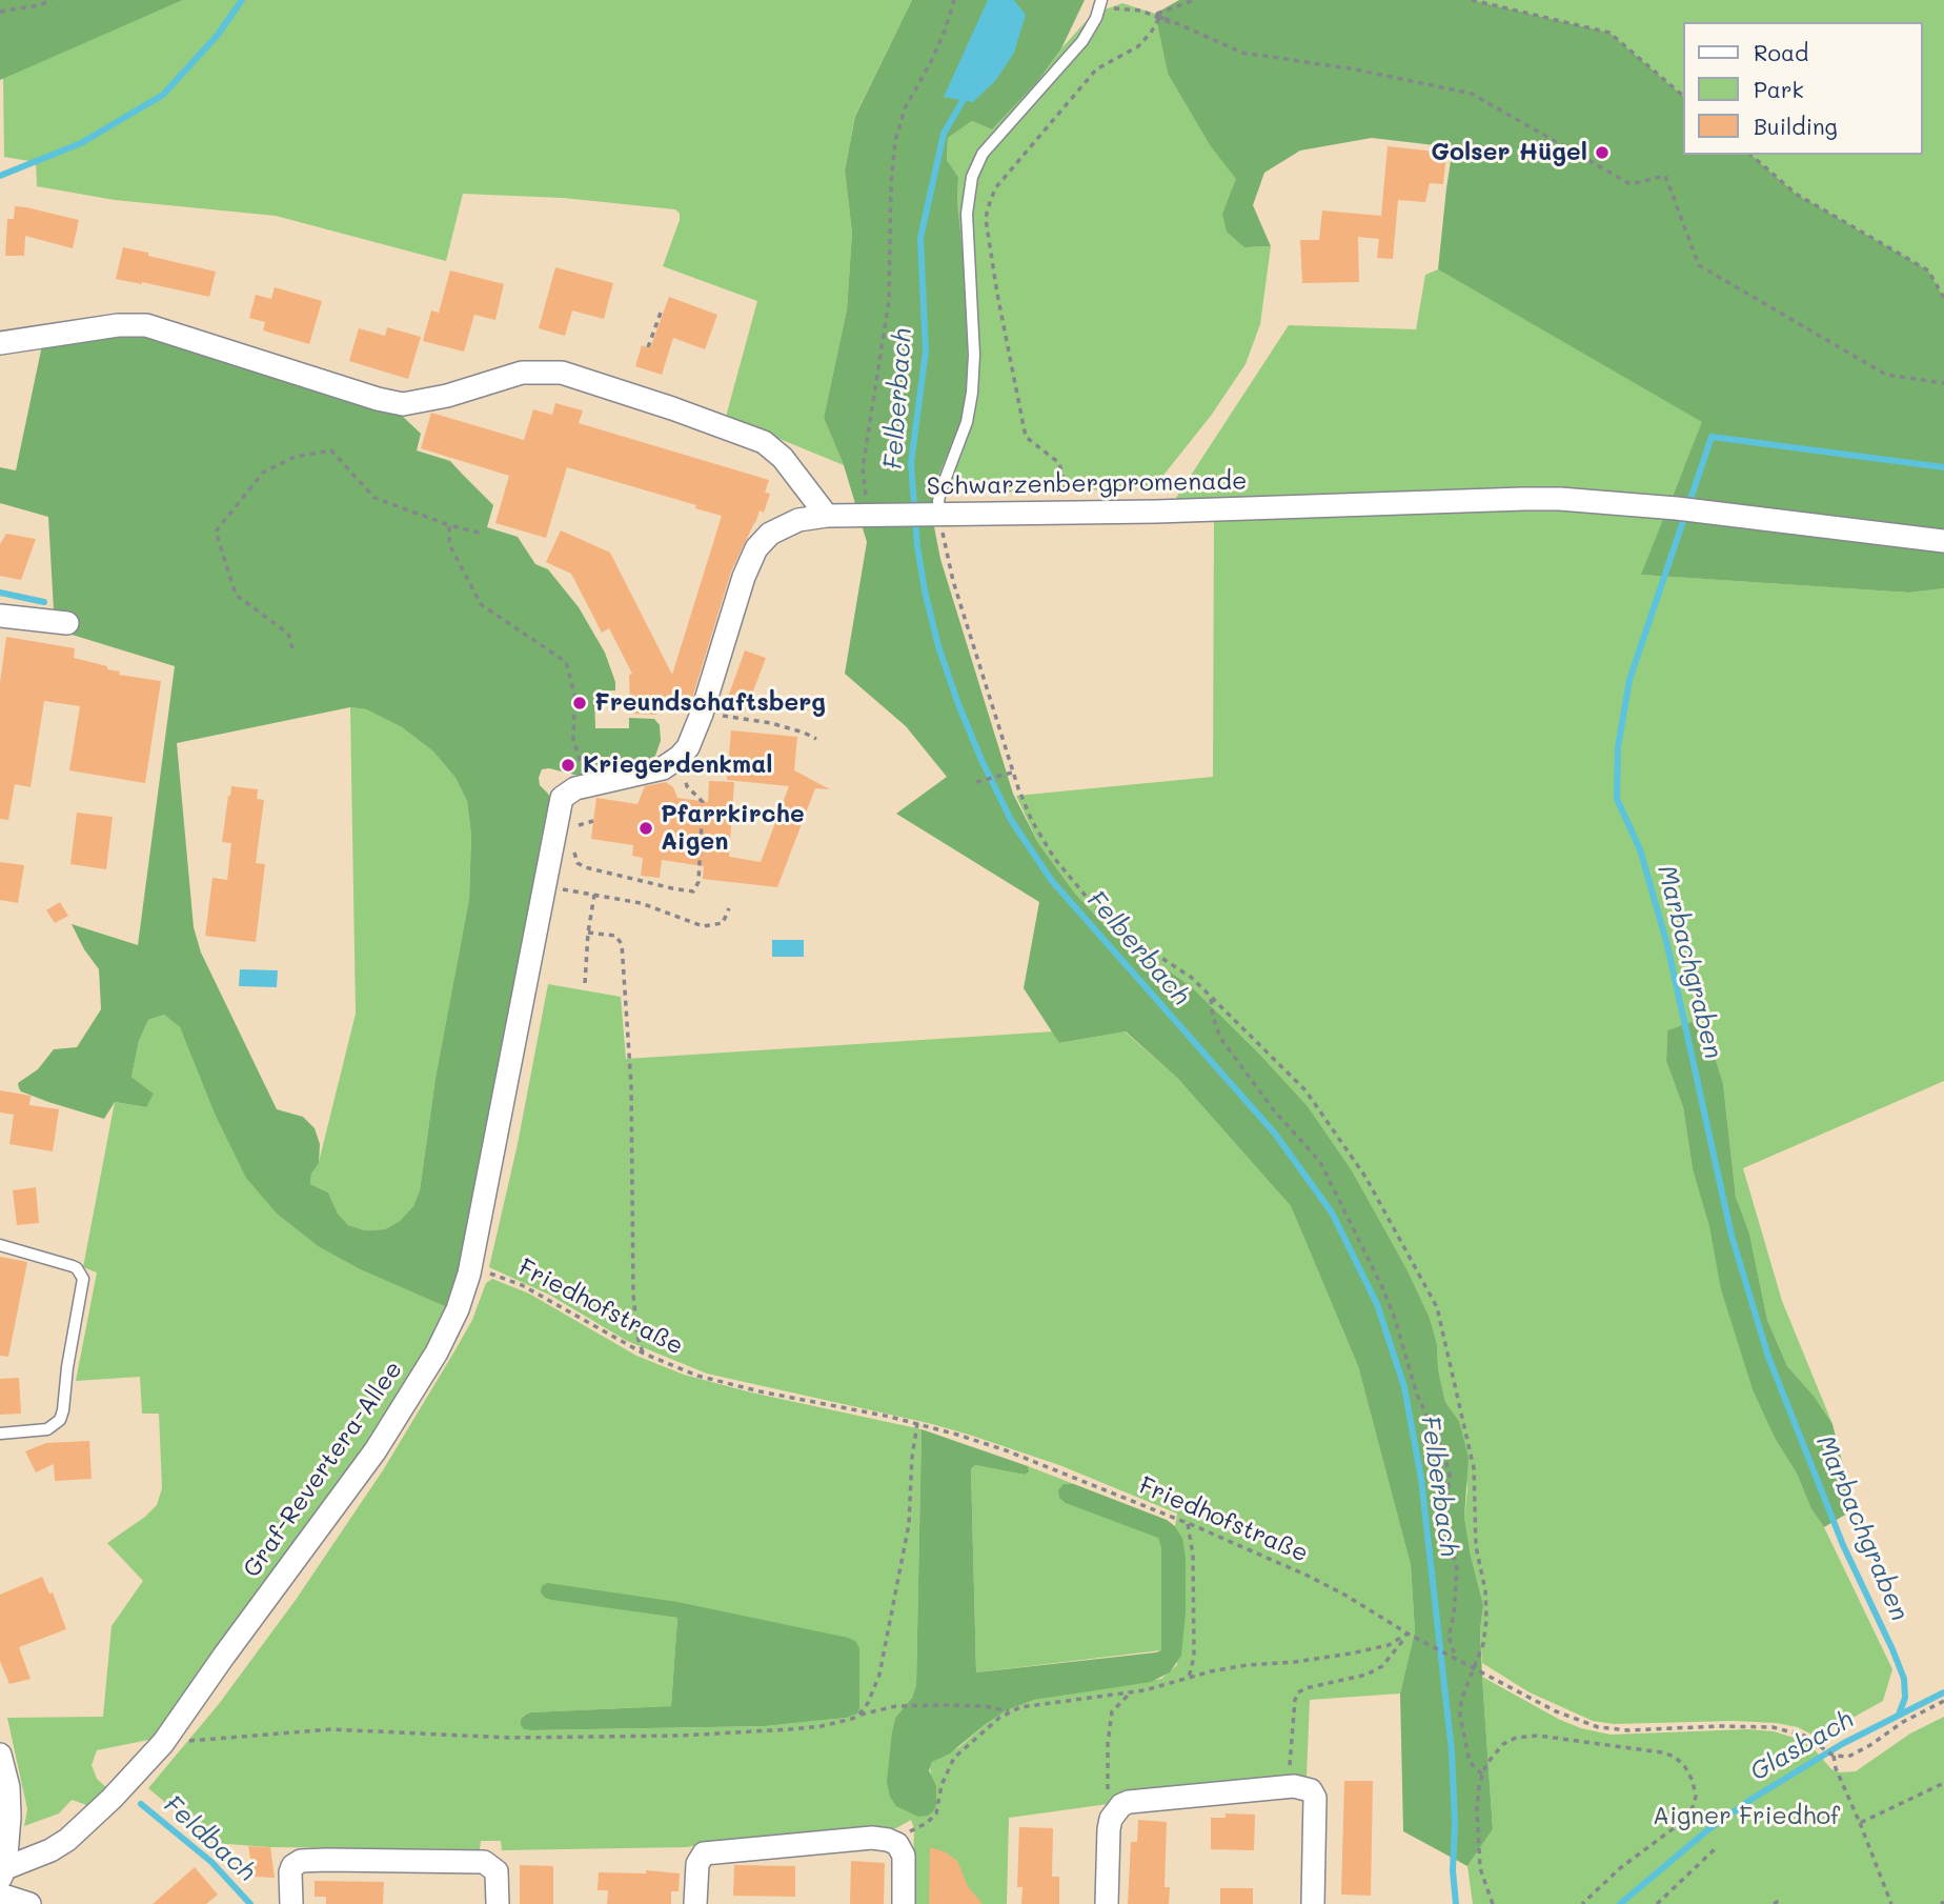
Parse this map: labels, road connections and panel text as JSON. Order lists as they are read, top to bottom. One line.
{"streets":{"street":["Schwarzenbergpromenade","Graf-Revertera-Allee"],"path":["Friedhofstraße"]},"crossings":[["Friedhofstraße","Graf-Revertera-Allee"]],"water":["Felberbach","Marbachgraben","Glasbach","Feldbach"],"parks":["Aigner Friedhof"],"places":["Golser Hügel","Freundschaftsberg","Kriegerdenkmal","Pfarrkirche Aigen"],"legend":["Road","Park","Building"]}
